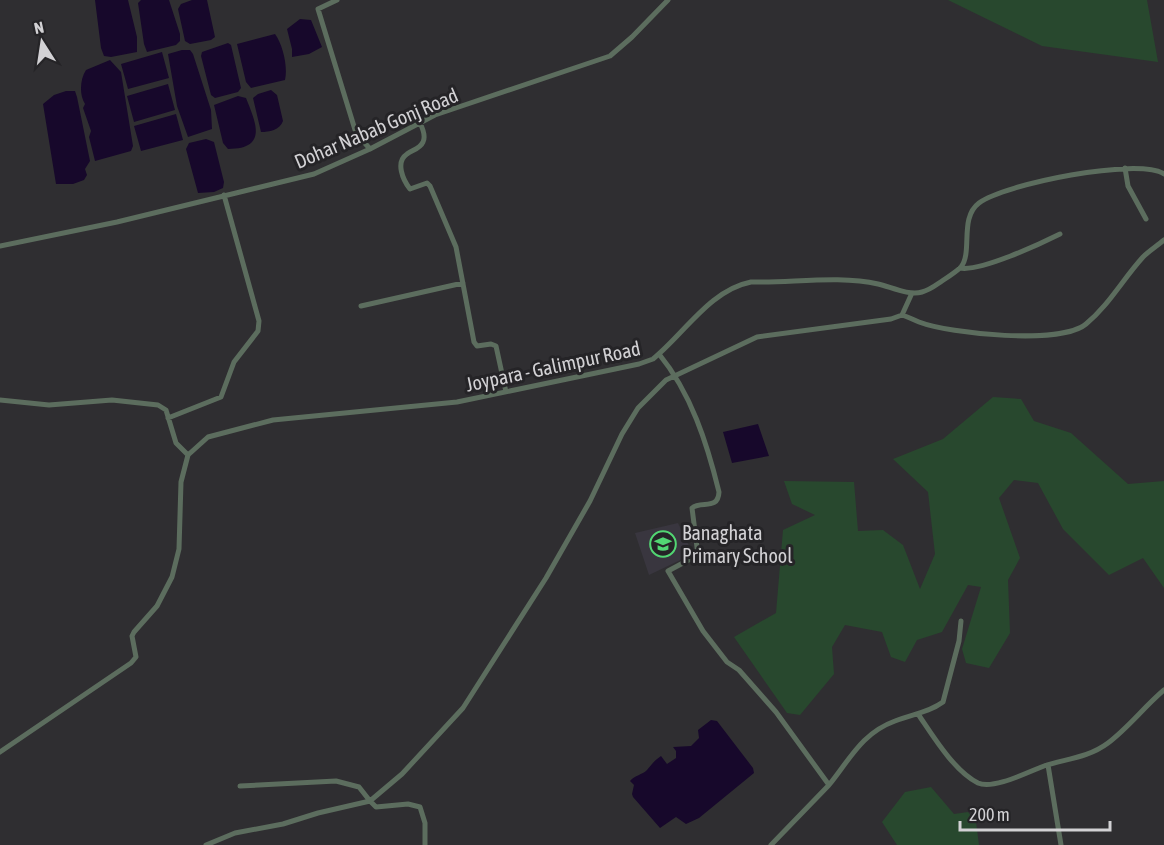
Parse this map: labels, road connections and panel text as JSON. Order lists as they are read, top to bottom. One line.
{"streets":{"street":["Dohar Nabab Gonj Road","Joypara - Galimpur Road"]},"places":{"school or university":["Banaghata Primary School"]},"scale_bar":"200 m","north":"top"}
